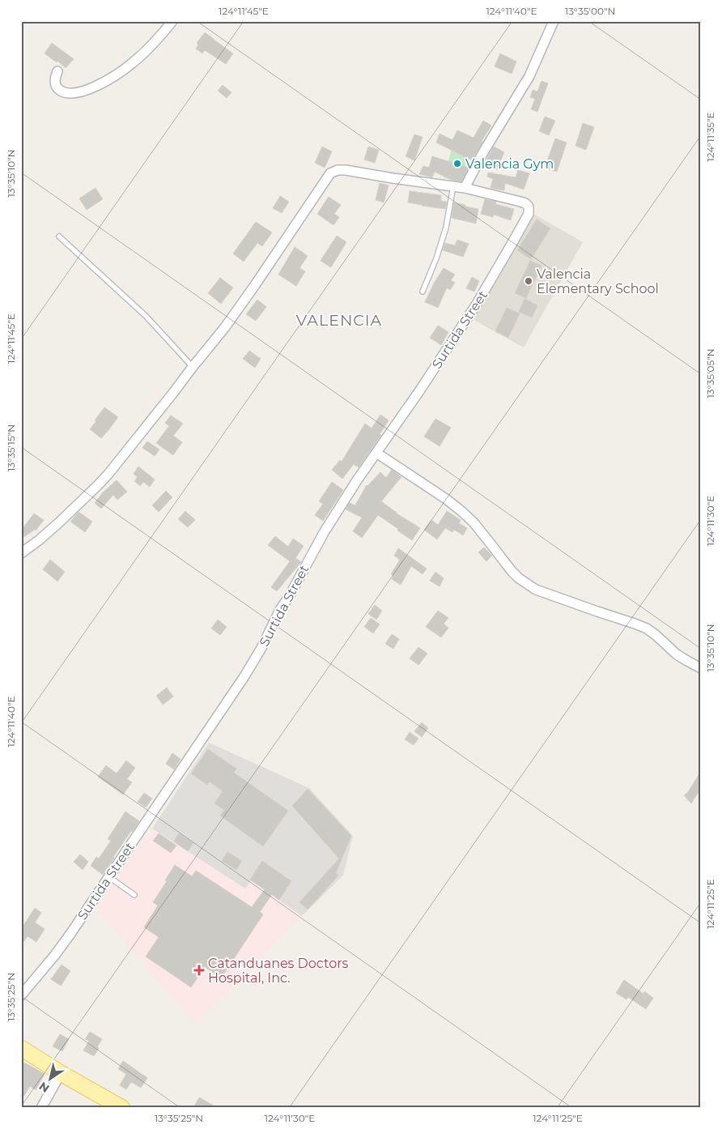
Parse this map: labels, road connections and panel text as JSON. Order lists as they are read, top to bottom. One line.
{"streets":{"street":["Surtida Street"]},"districts":["VALENCIA"],"places":{"other":["Valencia Gym","Valencia Elementary School"],"health":["Catanduanes Doctors Hospital, Inc."]},"north":"bottom left","coordinates":["124°11'45\"E","124°11'40\"E","13°35'00\"N","124°11'35\"E","13°35'10\"N","13°35'05\"N","13°35'15\"N","124°11'30\"E","124°11'25\"E","13°35'25\"N"]}
